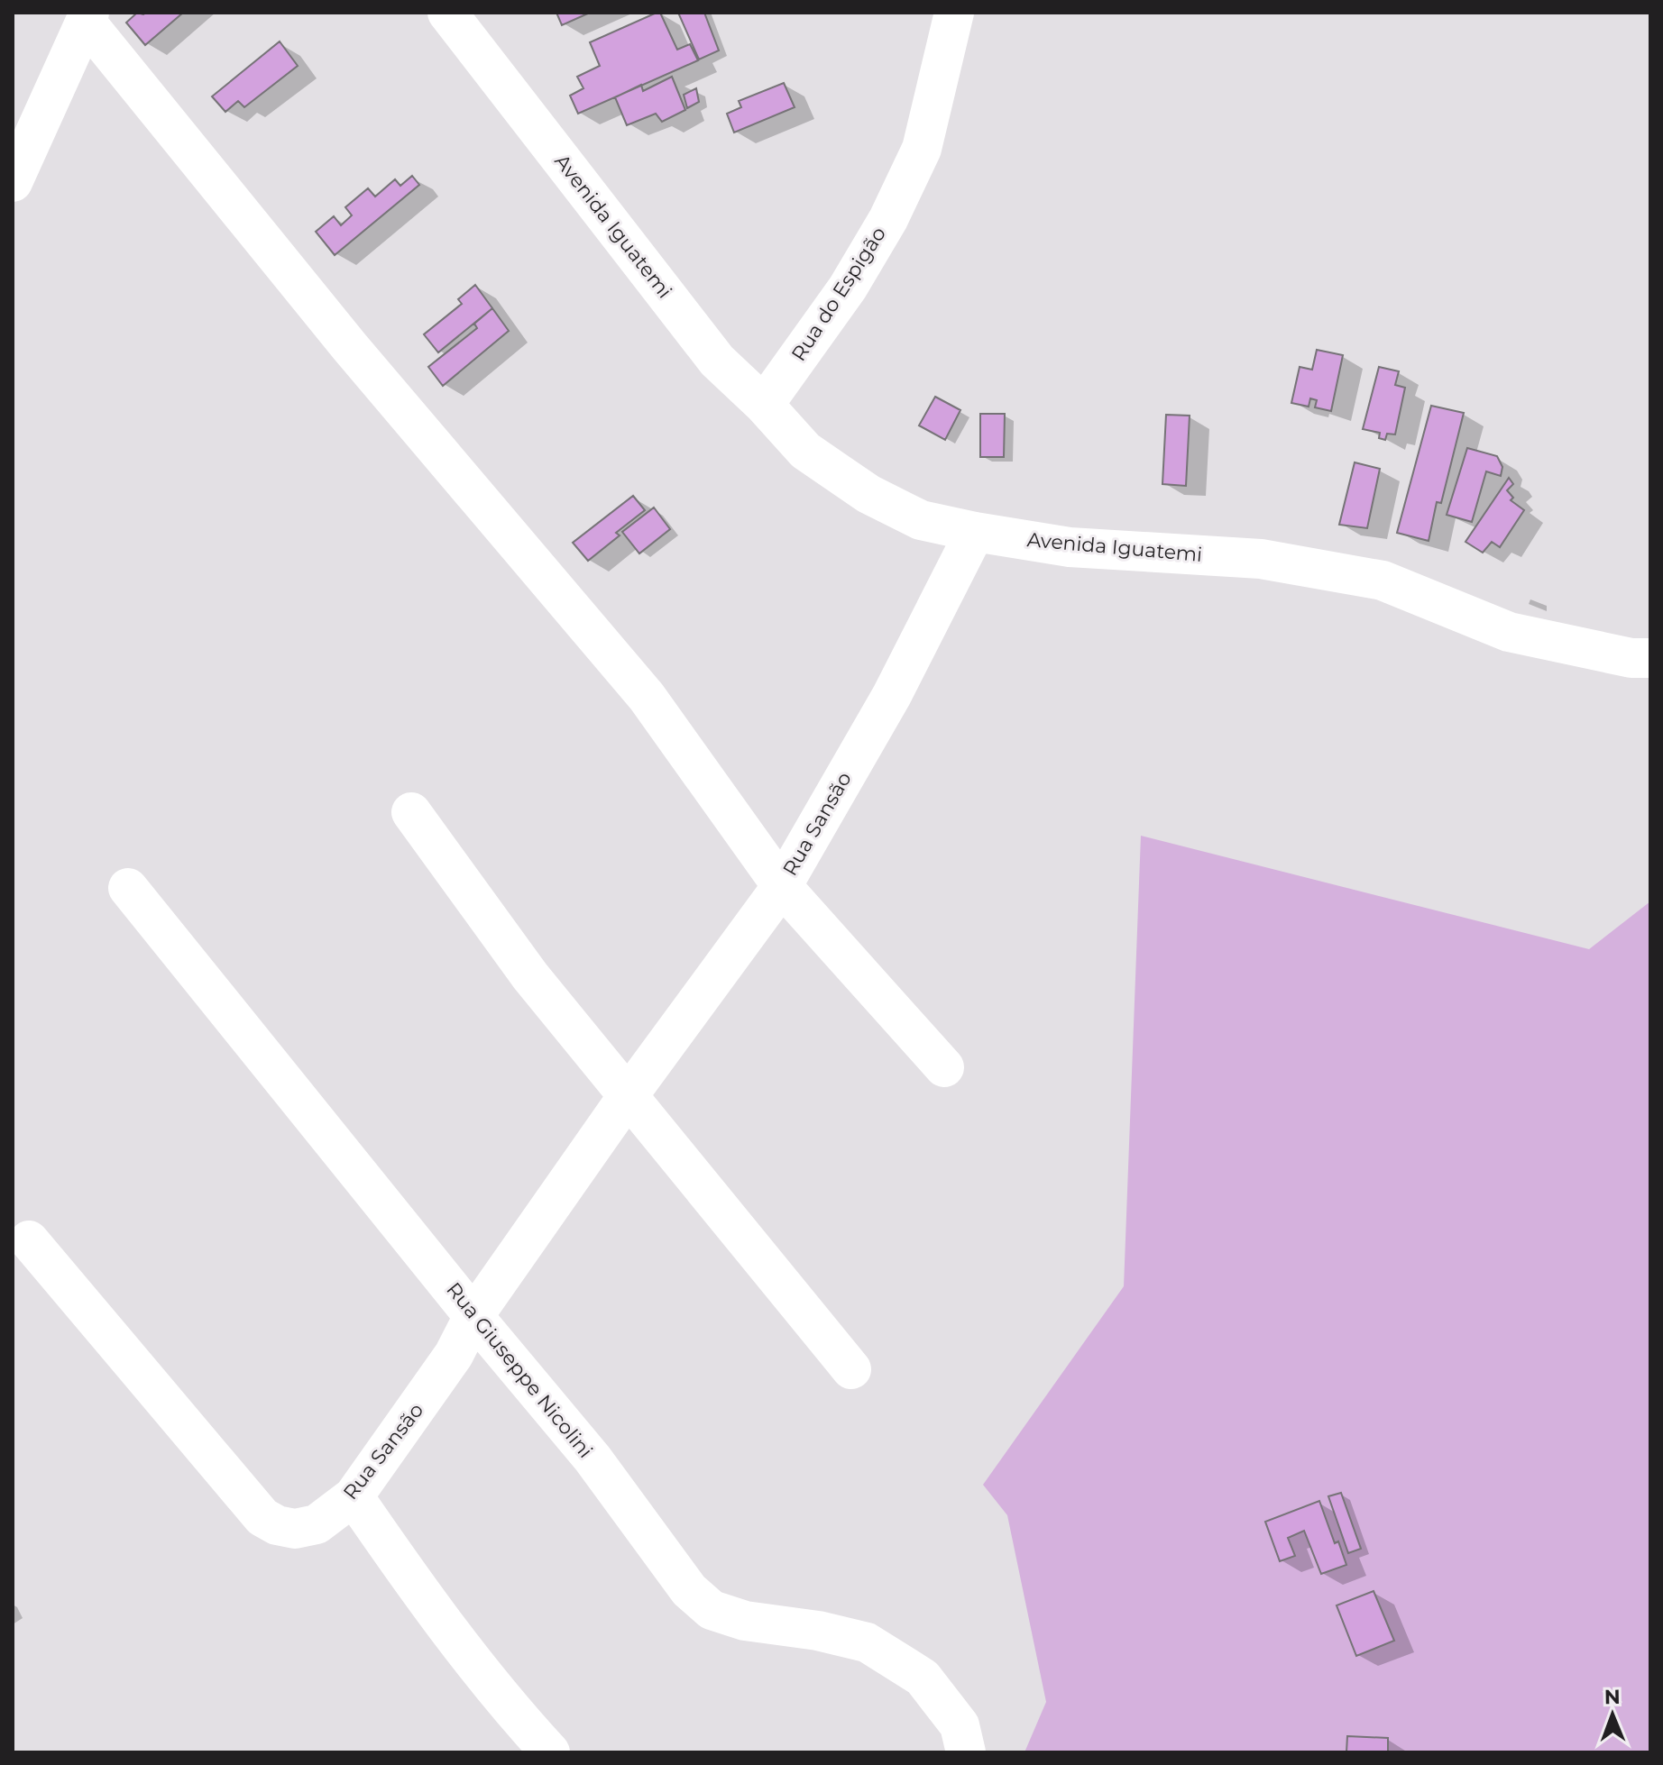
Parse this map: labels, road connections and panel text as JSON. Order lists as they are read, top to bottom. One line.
{"streets":{"street":["Avenida Iguatemi","Rua do Espigão","Rua Sansão","Rua Giuseppe Nicolini"]},"crossings":[["Avenida Iguatemi","Rua do Espigão"],["Avenida Iguatemi","Rua Sansão"],["Rua Sansão","Rua Giuseppe Nicolini"]],"north":"top"}
